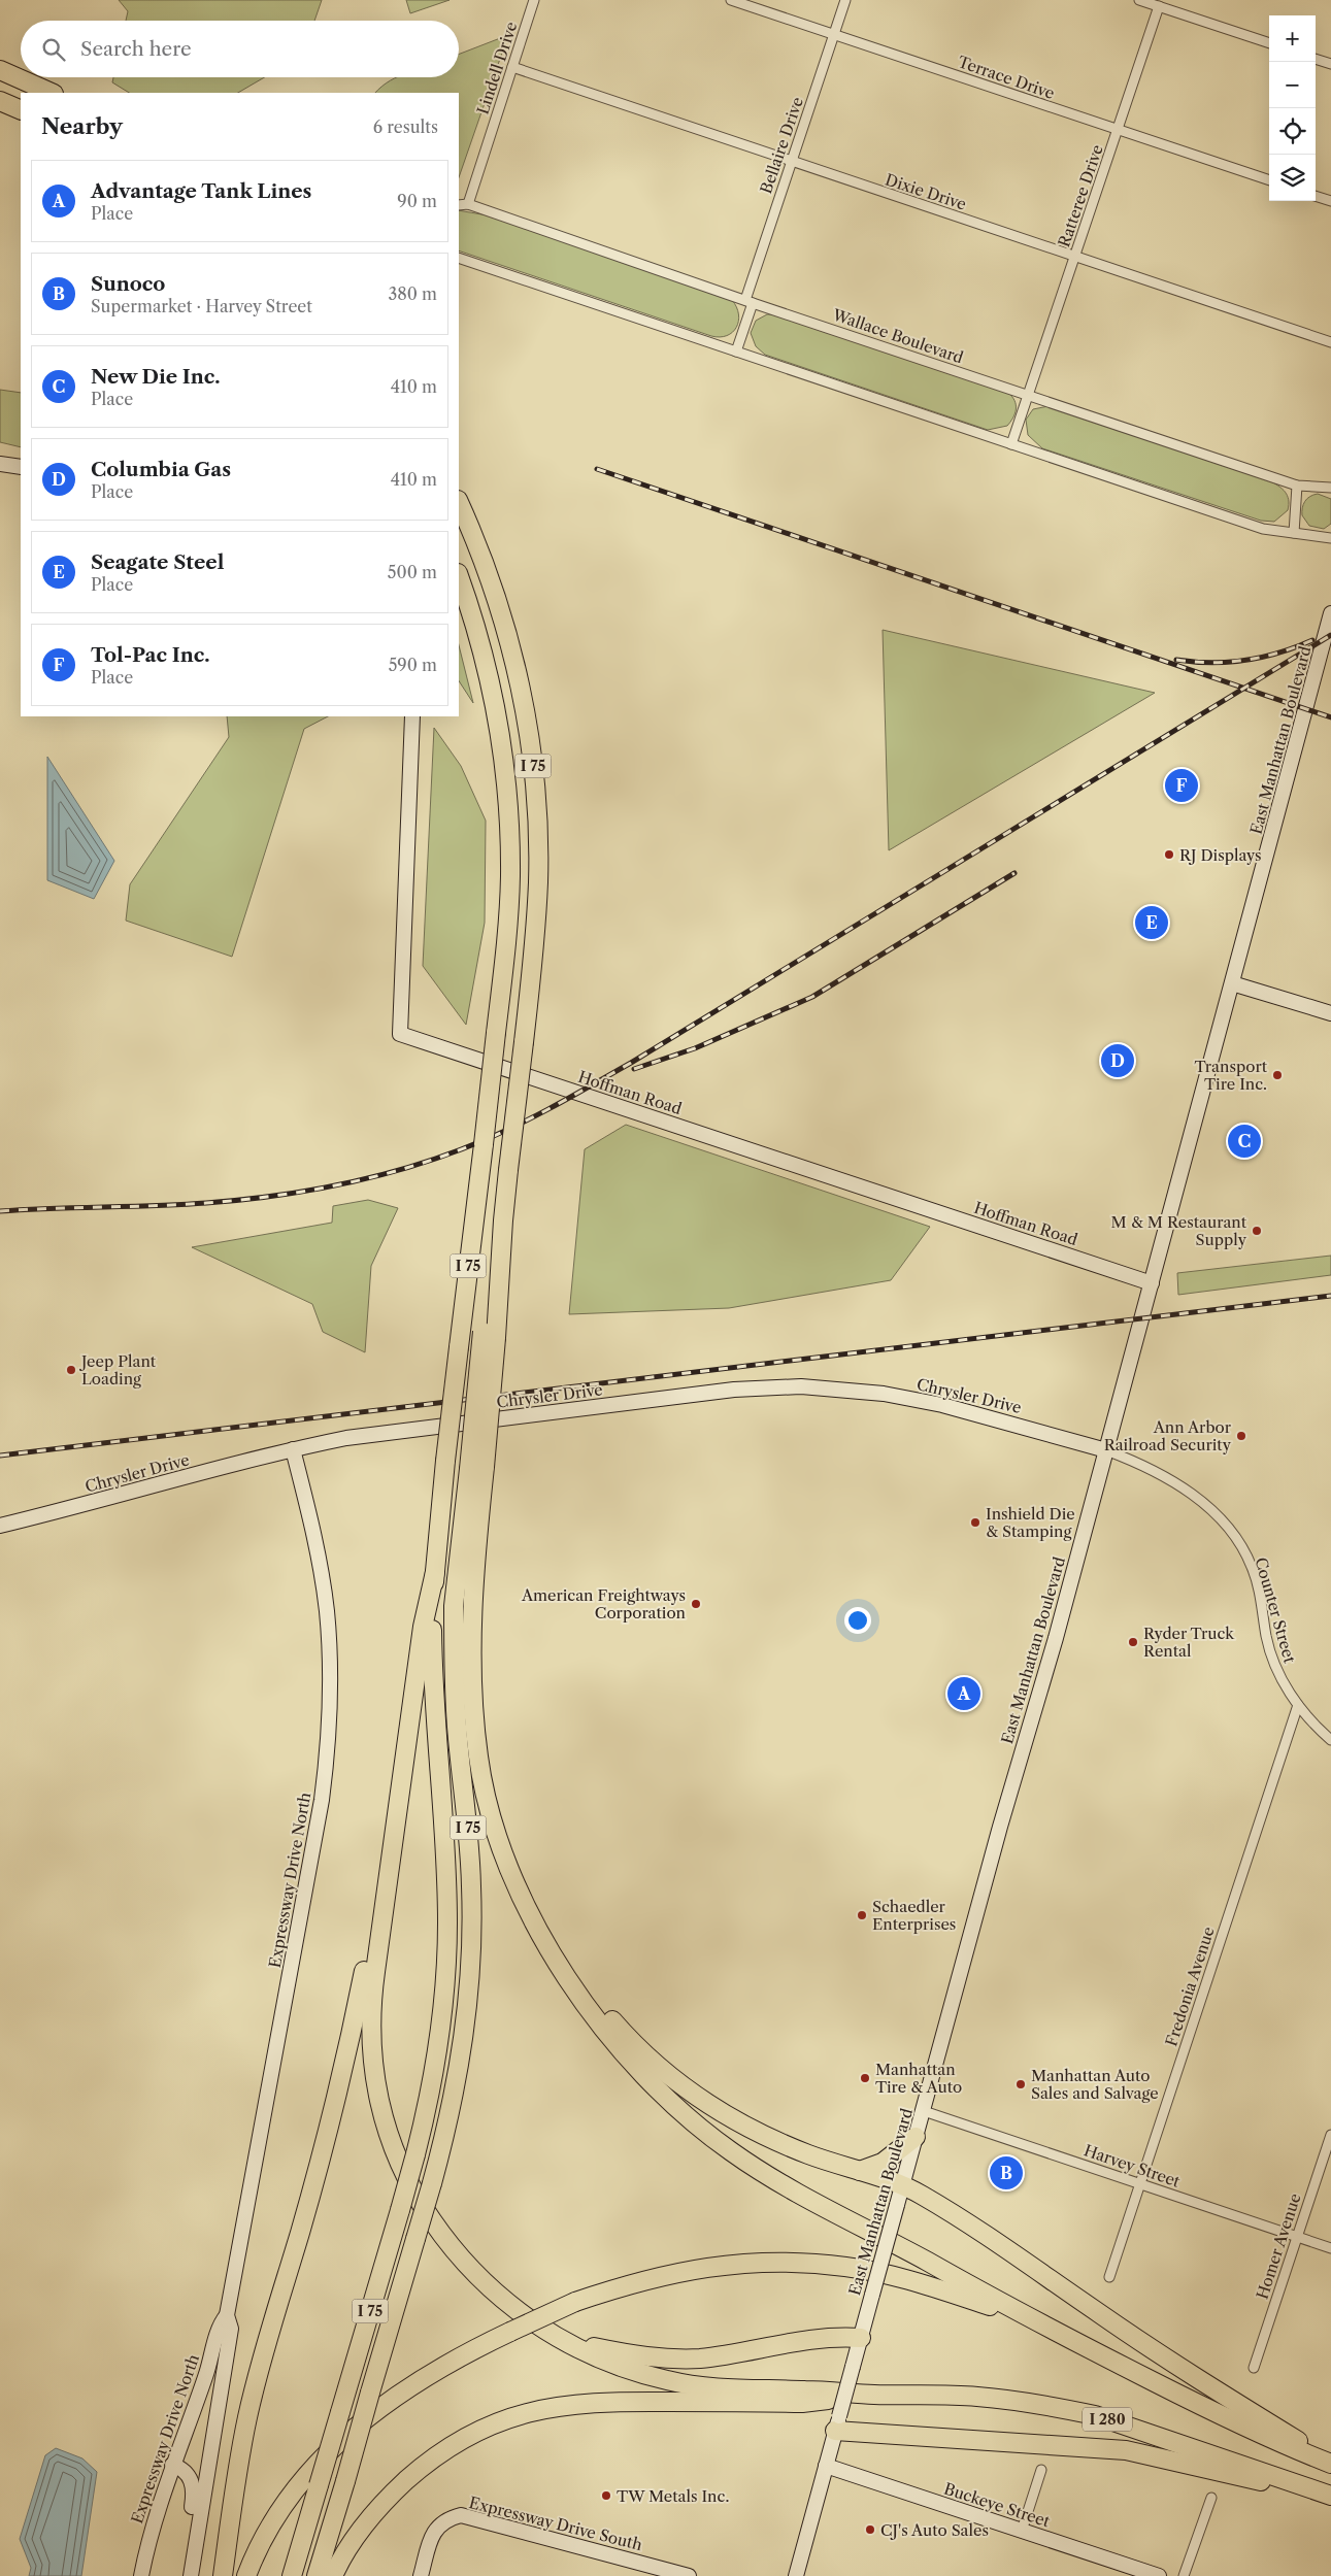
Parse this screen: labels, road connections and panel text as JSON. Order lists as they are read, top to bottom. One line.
{"streets":{"highway":["I 75","I 280"],"street":["Lindell Drive","Terrace Drive","Bellaire Drive","Dixie Drive","Ratteree Drive","Wallace Boulevard","East Manhattan Boulevard","Hoffman Road","Chrysler Drive","Counter Street","Expressway Drive North","Fredonia Avenue","Harvey Street","Homer Avenue","Buckeye Street","Expressway Drive South"]},"crossings":[["Lindell Drive","Dixie Drive"],["Lindell Drive","Wallace Boulevard"],["Terrace Drive","Bellaire Drive"],["Terrace Drive","Ratteree Drive"],["Bellaire Drive","Dixie Drive"],["Bellaire Drive","Wallace Boulevard"],["Dixie Drive","Ratteree Drive"],["Ratteree Drive","Wallace Boulevard"],["East Manhattan Boulevard","Hoffman Road"],["East Manhattan Boulevard","Chrysler Drive"],["East Manhattan Boulevard","Counter Street"],["East Manhattan Boulevard","Harvey Street"],["East Manhattan Boulevard","Buckeye Street"],["Chrysler Drive","Counter Street"],["Chrysler Drive","Expressway Drive North"],["Counter Street","Fredonia Avenue"],["Fredonia Avenue","Harvey Street"],["Harvey Street","Homer Avenue"]],"places":["RJ Displays","Transport Tire Inc.","M & M Restaurant Supply","Jeep Plant Loading","Ann Arbor Railroad Security","Inshield Die & Stamping","American Freightways Corporation","Ryder Truck Rental","Schaedler Enterprises","Manhattan Tire & Auto","Manhattan Auto Sales and Salvage","TW Metals Inc.","CJ's Auto Sales"],"page":{"map_buttons":["+","−"],"search":"Search here","heading":["Nearby","6 results"],"list":[{"mark":"A","name":"Advantage Tank Lines","note":"Place","value":"90 m"},{"mark":"B","name":"Sunoco","note":"Supermarket · Harvey Street","value":"380 m"},{"mark":"C","name":"New Die Inc.","note":"Place","value":"410 m"},{"mark":"D","name":"Columbia Gas","note":"Place","value":"410 m"},{"mark":"E","name":"Seagate Steel","note":"Place","value":"500 m"},{"mark":"F","name":"Tol-Pac Inc.","note":"Place","value":"590 m"}],"pins":["F","E","D","C","A","B"]}}
